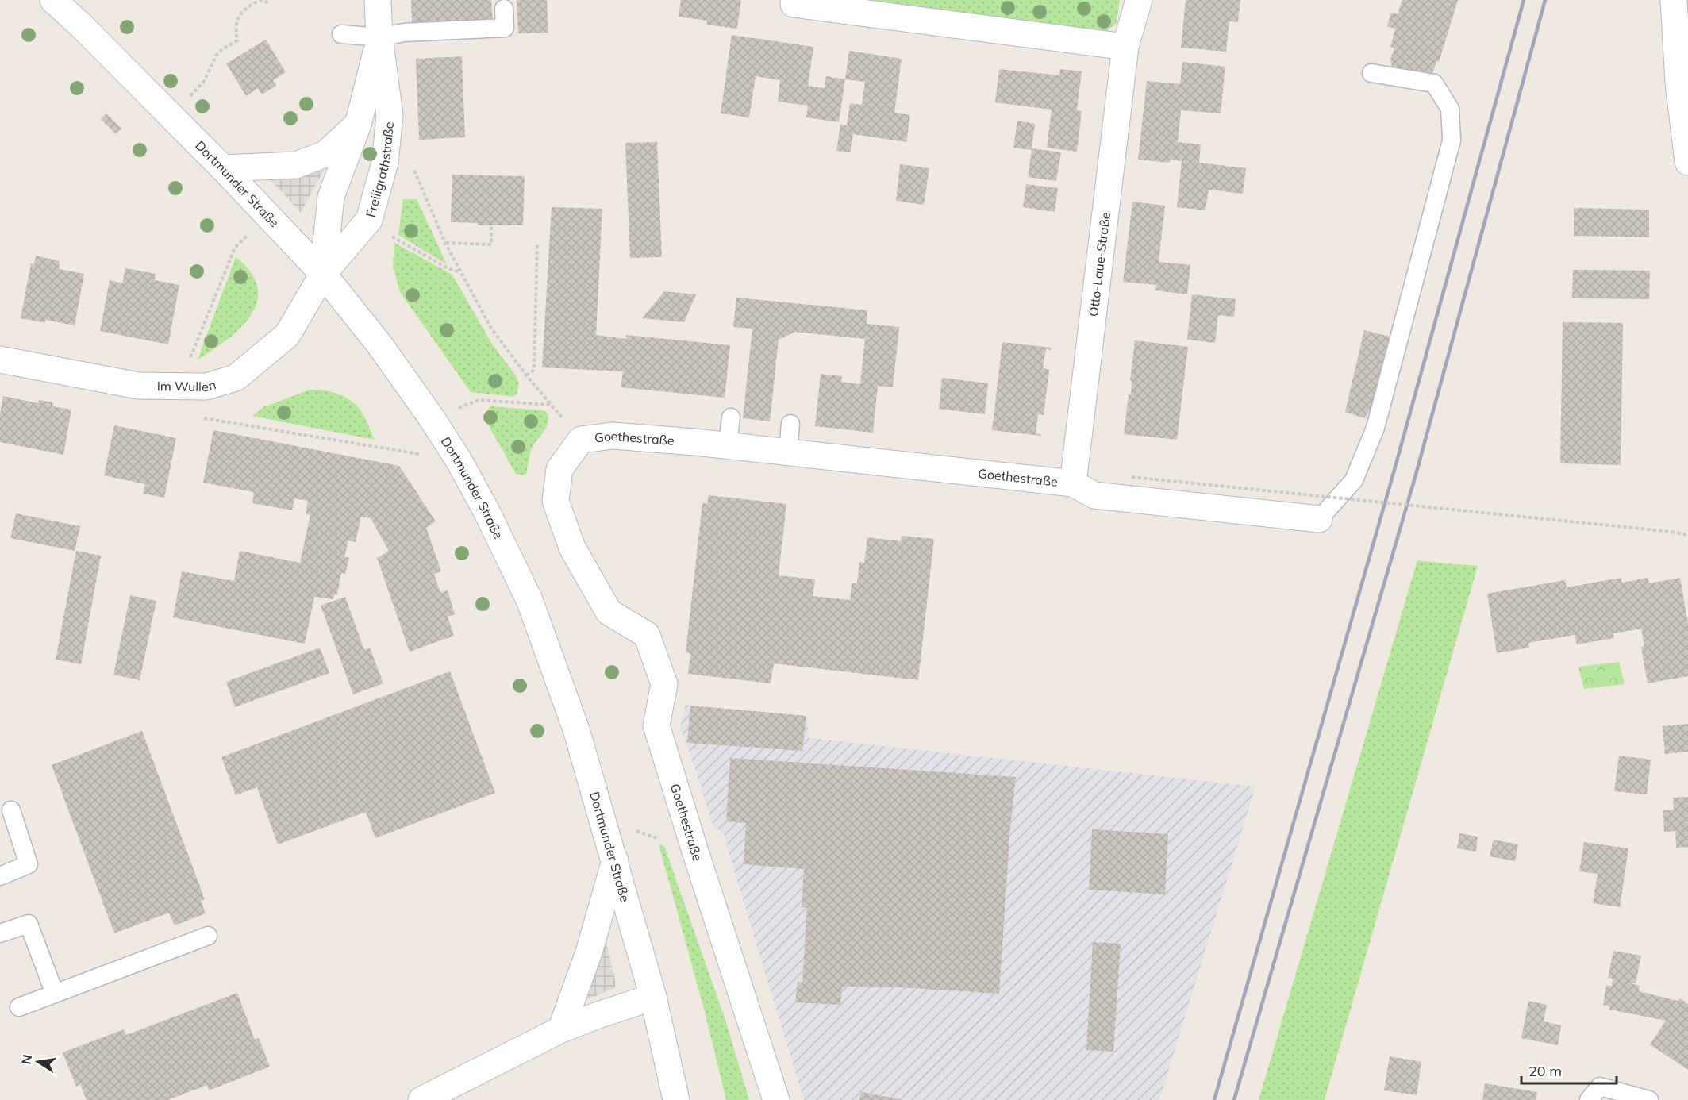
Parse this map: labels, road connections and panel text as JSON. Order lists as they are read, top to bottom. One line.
{"streets":{"street":["Freiligrathstraße","Dortmunder Straße","Otto-Laue-Straße","Im Wullen","Goethestraße"]},"crossings":[["Freiligrathstraße","Dortmunder Straße"],["Freiligrathstraße","Im Wullen"],["Dortmunder Straße","Im Wullen"],["Otto-Laue-Straße","Goethestraße"]],"scale_bar":"20 m","north":"left"}
